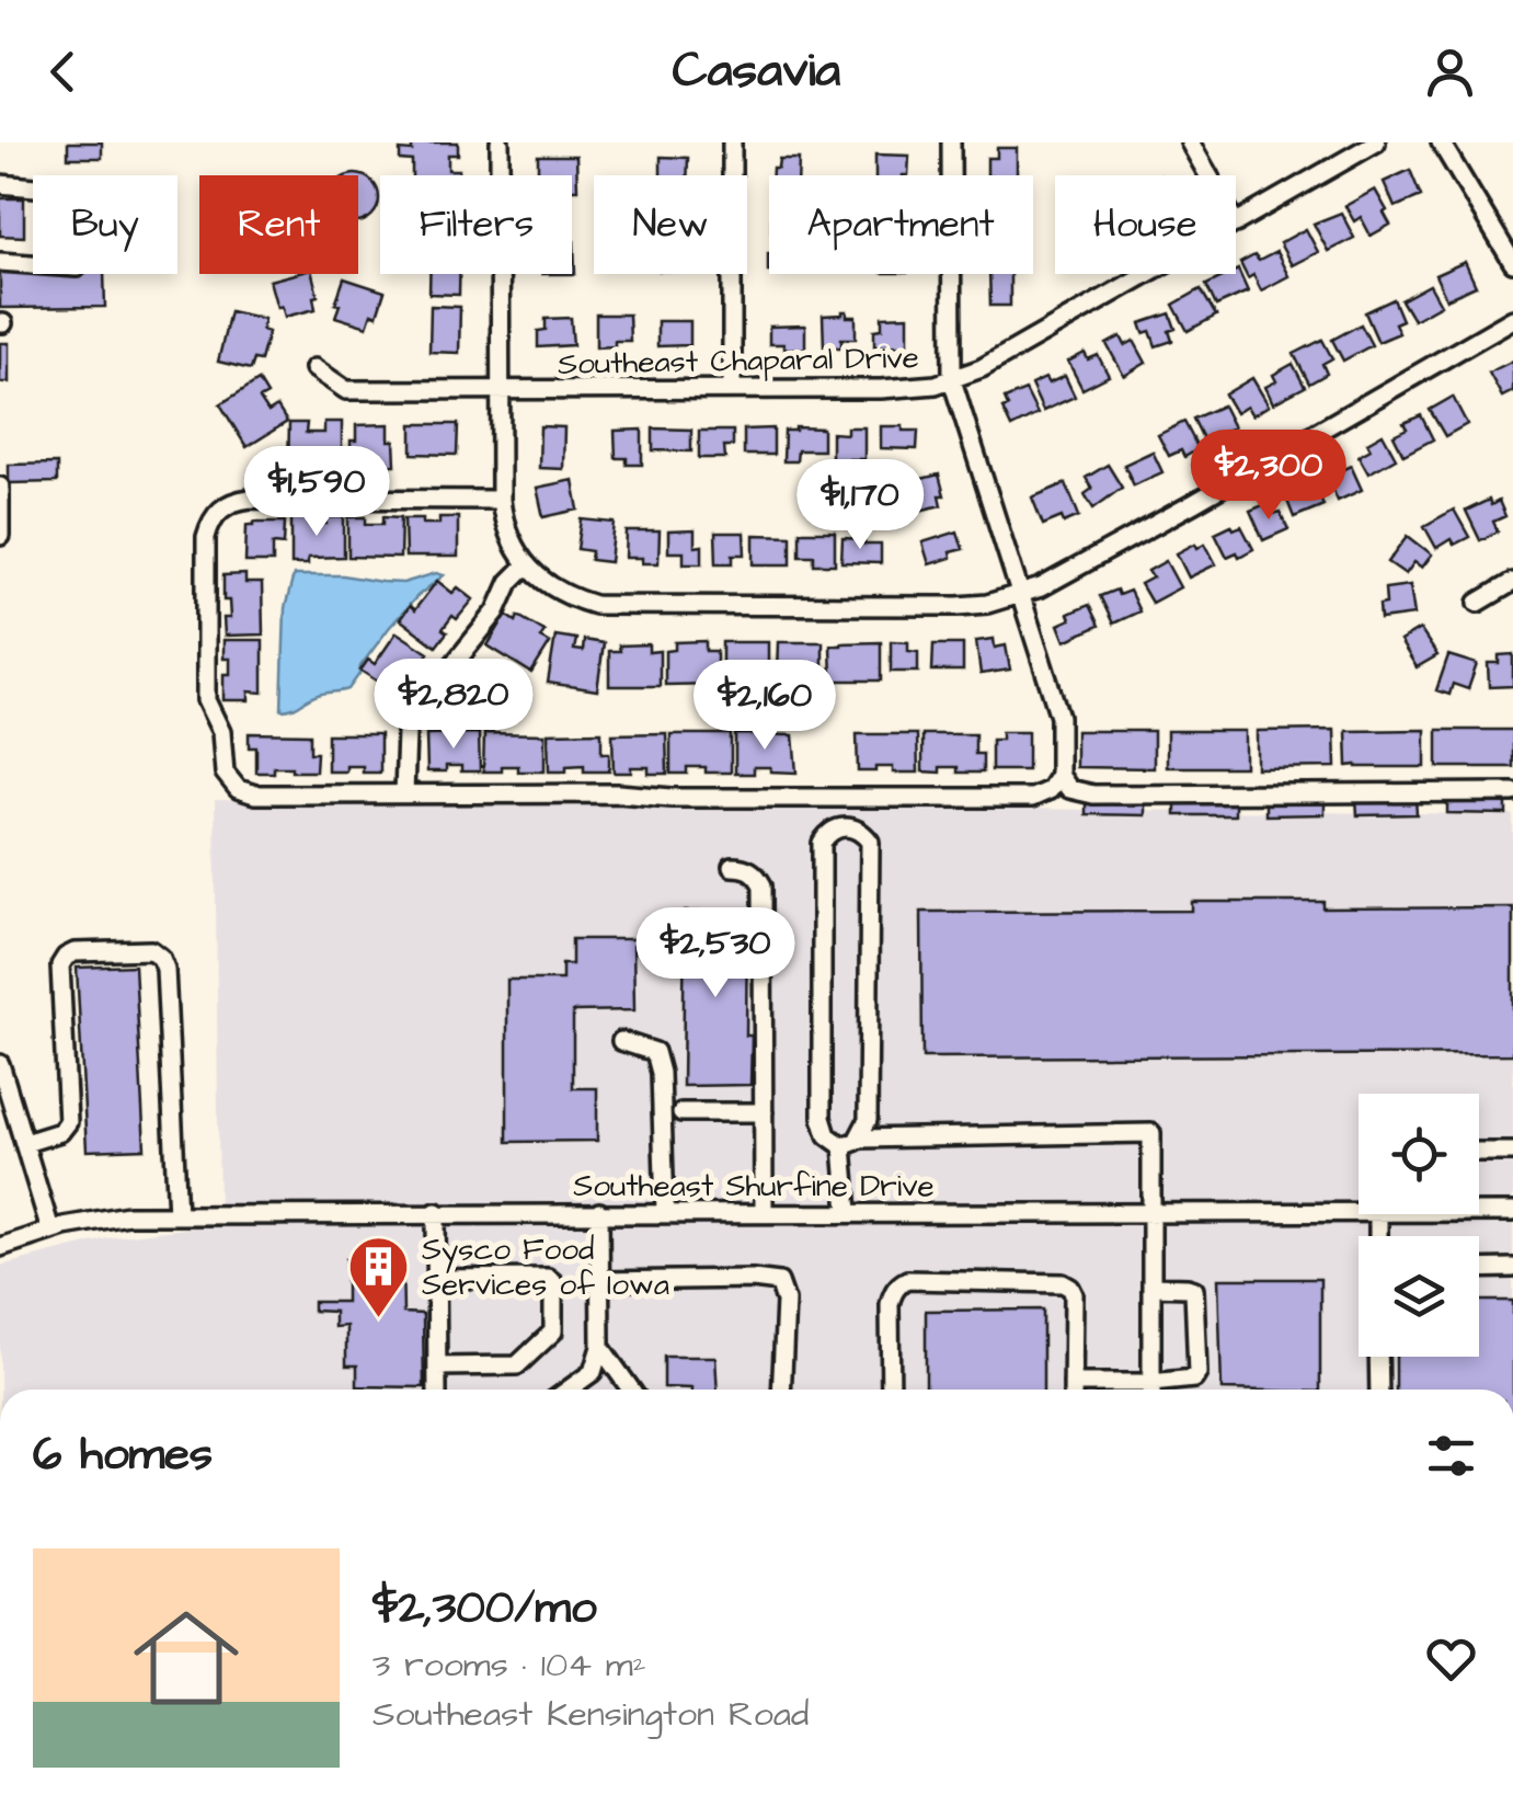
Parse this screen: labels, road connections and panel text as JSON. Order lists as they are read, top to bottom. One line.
{"streets":{"street":["Southeast Chaparal Drive","Southeast Shurfine Drive"]},"places":{"building":["Sysco Food Services of Iowa"]},"page":{"header":"Casavia","chip":["Buy","Rent","Filters","New","Apartment","House"],"price":["$2,300","$1,590","$1,170","$2,820","$2,160","$2,530"],"heading":"6 homes","list":[{"name":"$2,300/mo","note":"3 rooms · 104 m² · Southeast Kensington Road"}]}}
